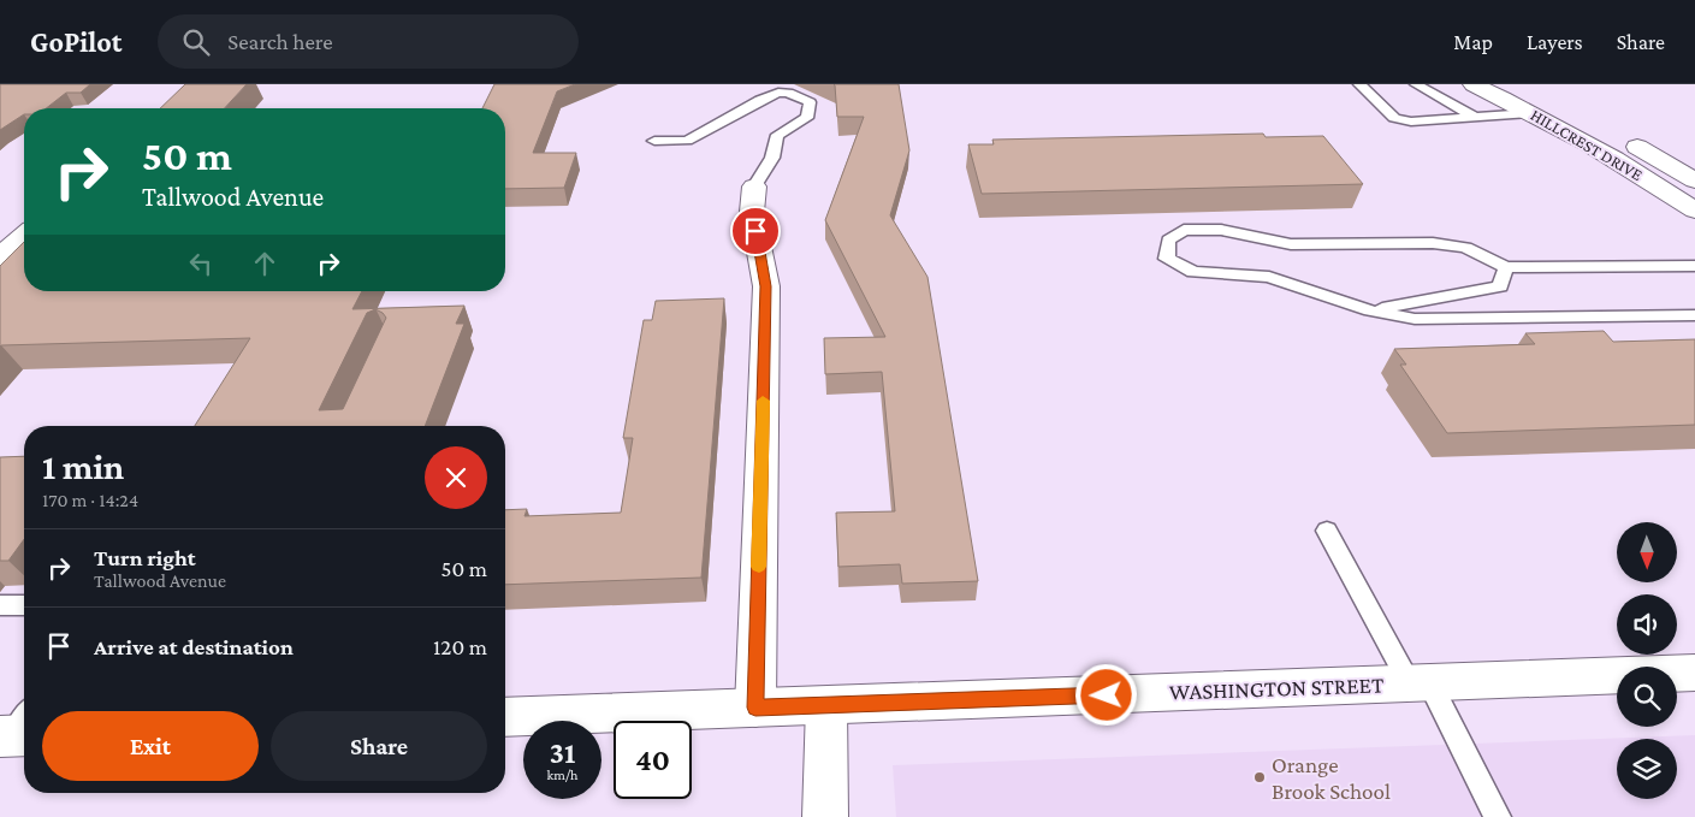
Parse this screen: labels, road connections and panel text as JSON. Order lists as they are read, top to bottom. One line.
{"streets":{"street":["HILLCREST DRIVE","WASHINGTON STREET"]},"places":["Orange Brook School"],"north":"bottom","page":{"header":"GoPilot","search":"Search here","nav":["Map","Layers","Share"],"turn":["50 m","Tallwood Avenue"],"heading":["1 min","170 m · 14:24"],"list":[{"name":"Turn right","note":"Tallwood Avenue","value":"50 m"},{"name":"Arrive at destination","value":"120 m"}],"buttons":["Exit","Share"],"speed":"31 km/h","limit":"40"}}
